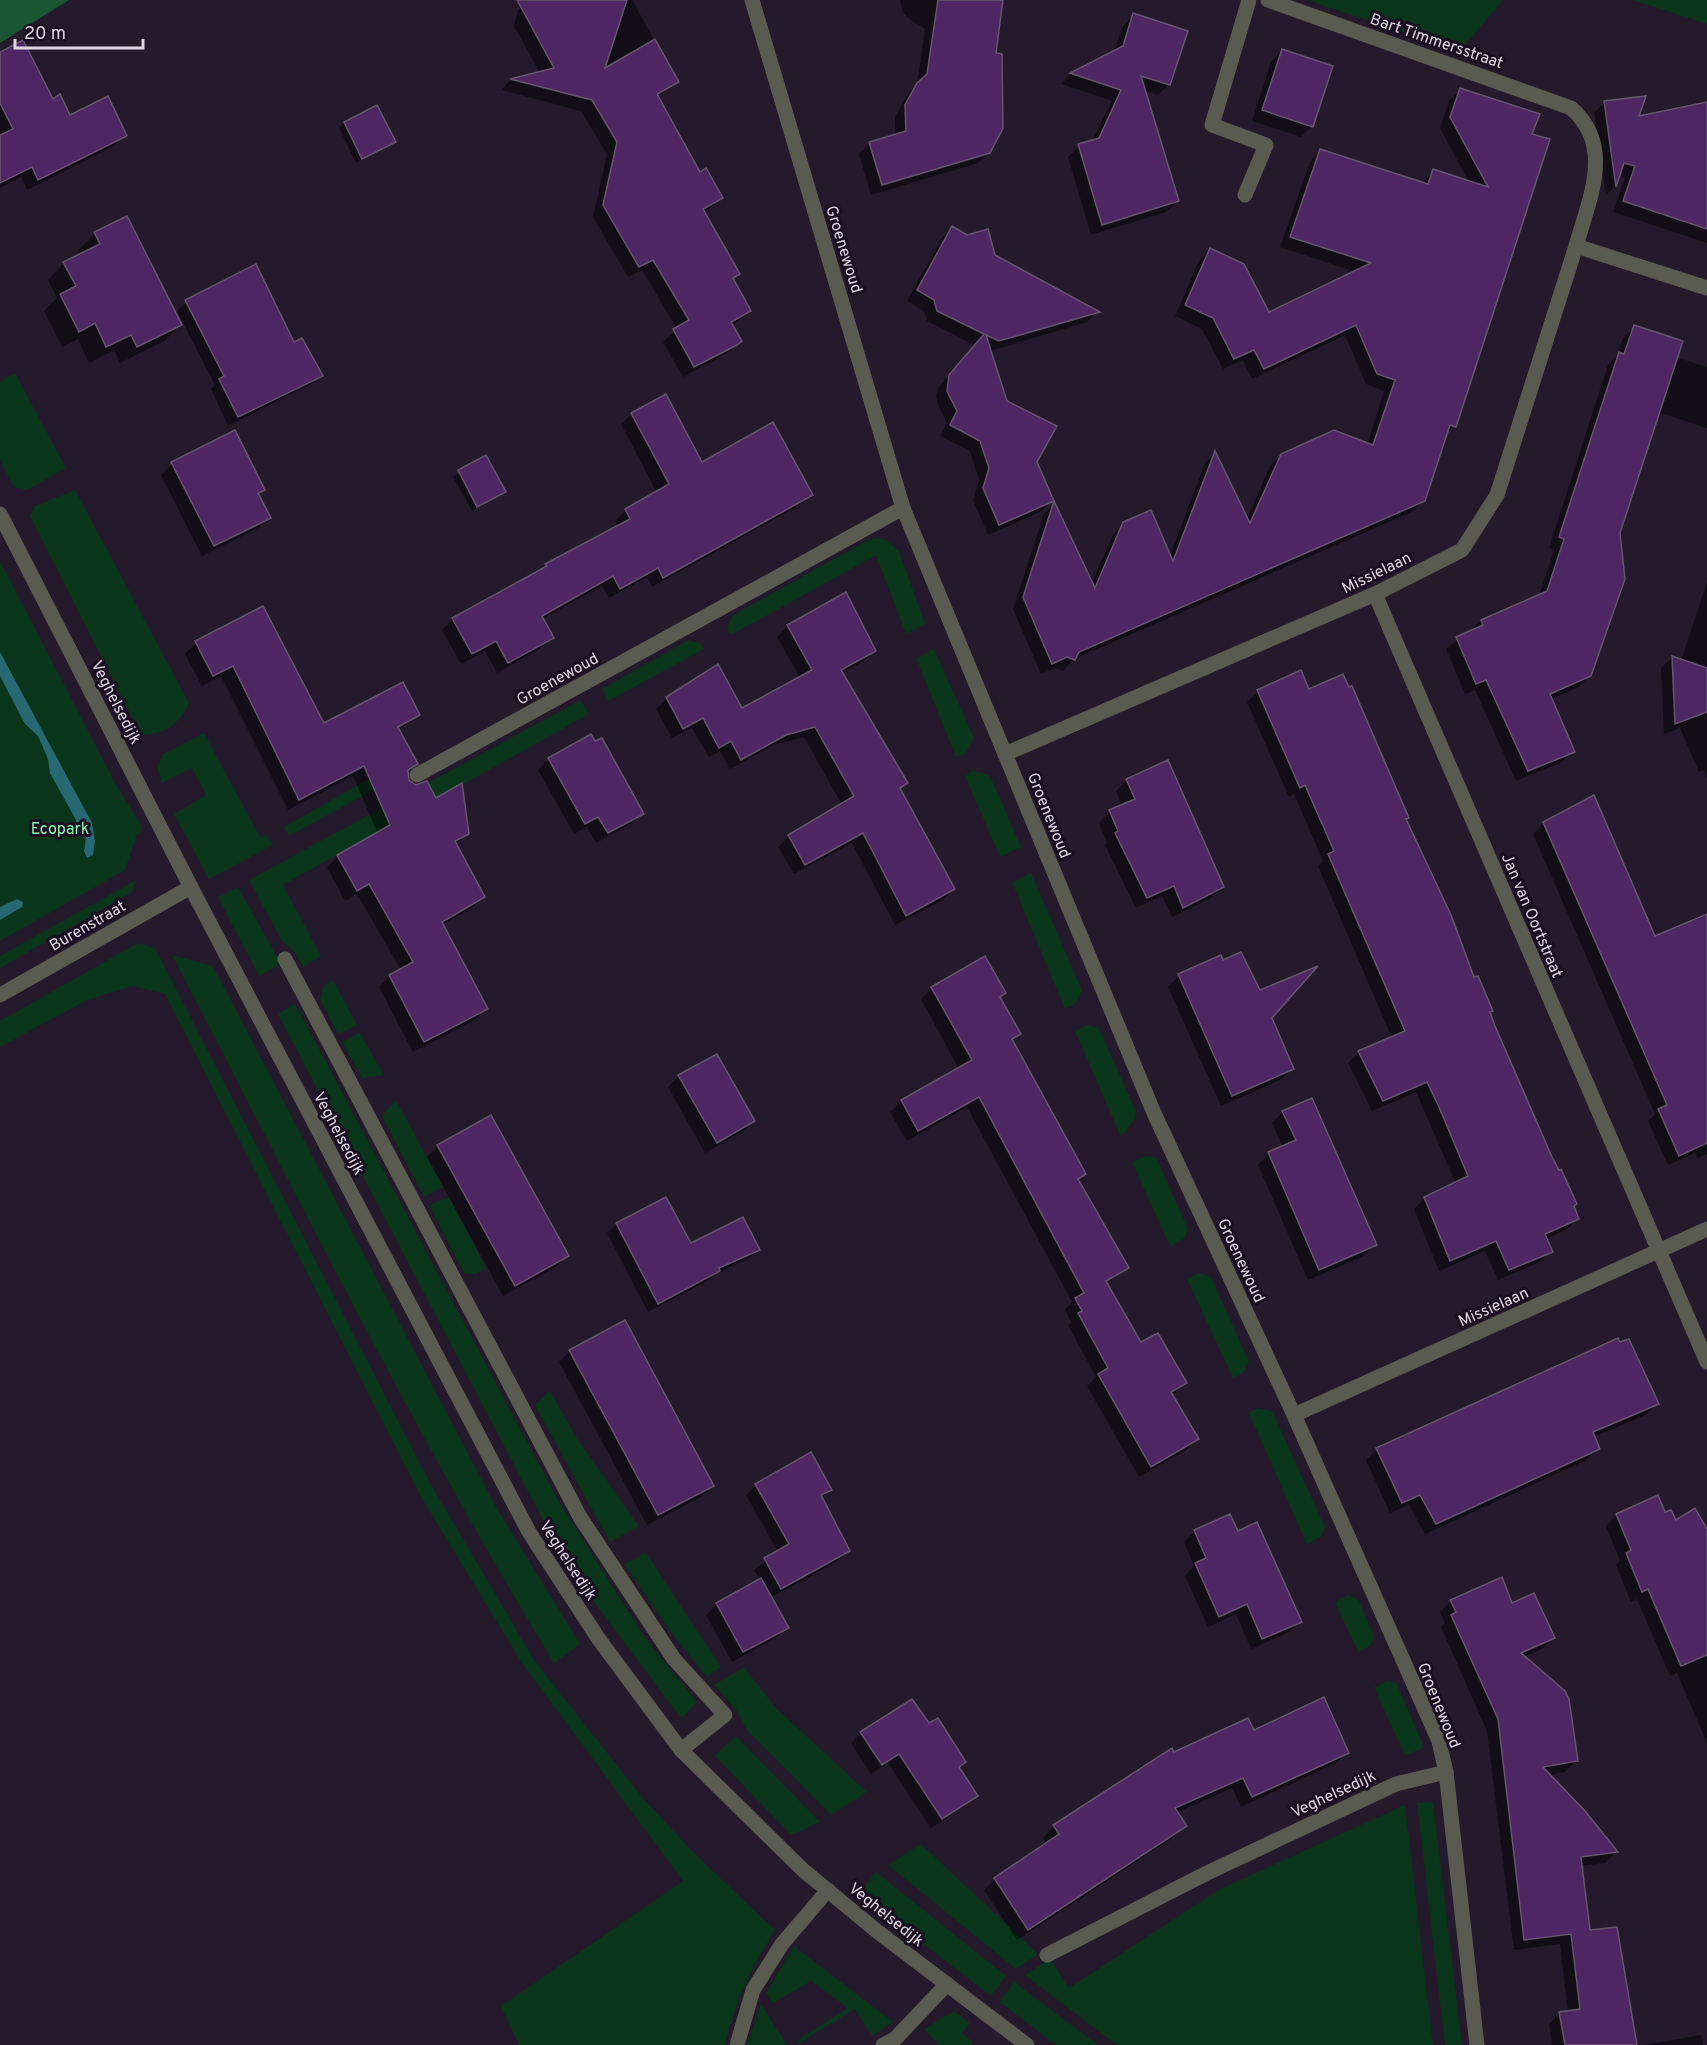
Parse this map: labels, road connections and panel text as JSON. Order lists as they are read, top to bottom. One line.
{"streets":{"street":["Bart Timmersstraat","Groenewoud","Missielaan","Veghelsedijk","Jan van Oortstraat","Burenstraat"]},"crossings":[["Bart Timmersstraat","Missielaan"],["Groenewoud","Missielaan"],["Groenewoud","Veghelsedijk"],["Missielaan","Jan van Oortstraat"],["Veghelsedijk","Burenstraat"]],"parks":["Ecopark"],"scale_bar":"20 m"}
